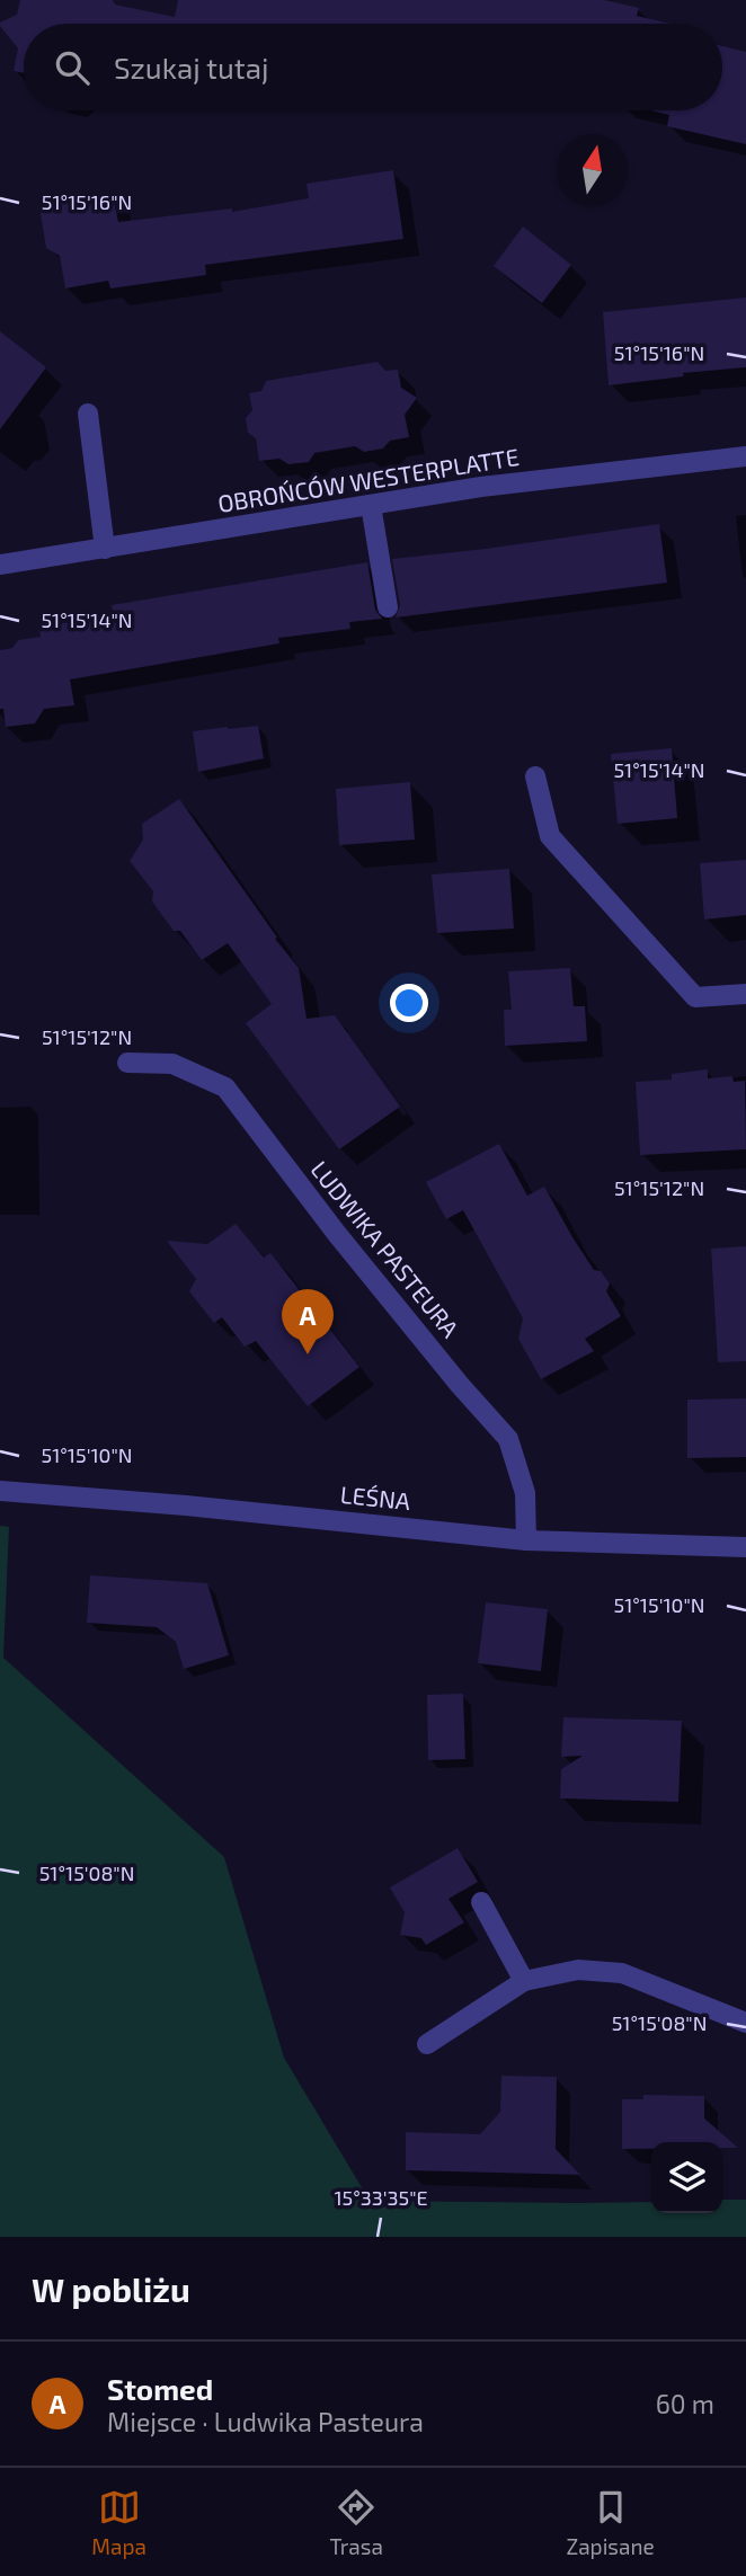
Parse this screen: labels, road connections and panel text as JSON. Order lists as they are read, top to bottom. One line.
{"streets":{"street":["OBROŃCÓW WESTERPLATTE","LUDWIKA PASTEURA","LEŚNA"]},"crossings":[["LUDWIKA PASTEURA","LEŚNA"]],"north":"top","page":{"search":"Szukaj tutaj","pins":"A","heading":"W pobliżu","list":[{"mark":"A","name":"Stomed","note":"Miejsce · Ludwika Pasteura","value":"60 m"}],"nav":["Mapa","Trasa","Zapisane"]},"coordinates":["51°15'16\"N","51°15'14\"N","51°15'12\"N","51°15'10\"N","51°15'08\"N","15°33'35\"E"]}
